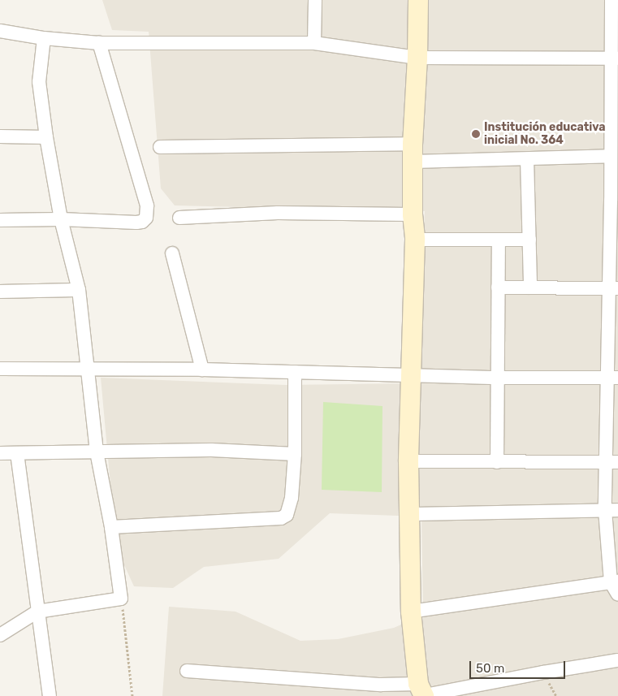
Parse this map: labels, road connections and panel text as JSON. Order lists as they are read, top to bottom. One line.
{"places":["Institución educativa inicial No. 364"],"scale_bar":"50 m"}
